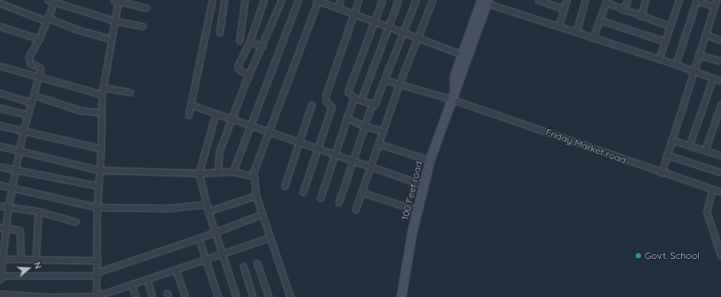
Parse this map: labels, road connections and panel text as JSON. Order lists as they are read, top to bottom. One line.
{"streets":{"street":["Friday Market road","100 Feet road"]},"crossings":[["Friday Market road","100 Feet road"]],"places":["Govt. School"],"north":"right"}
